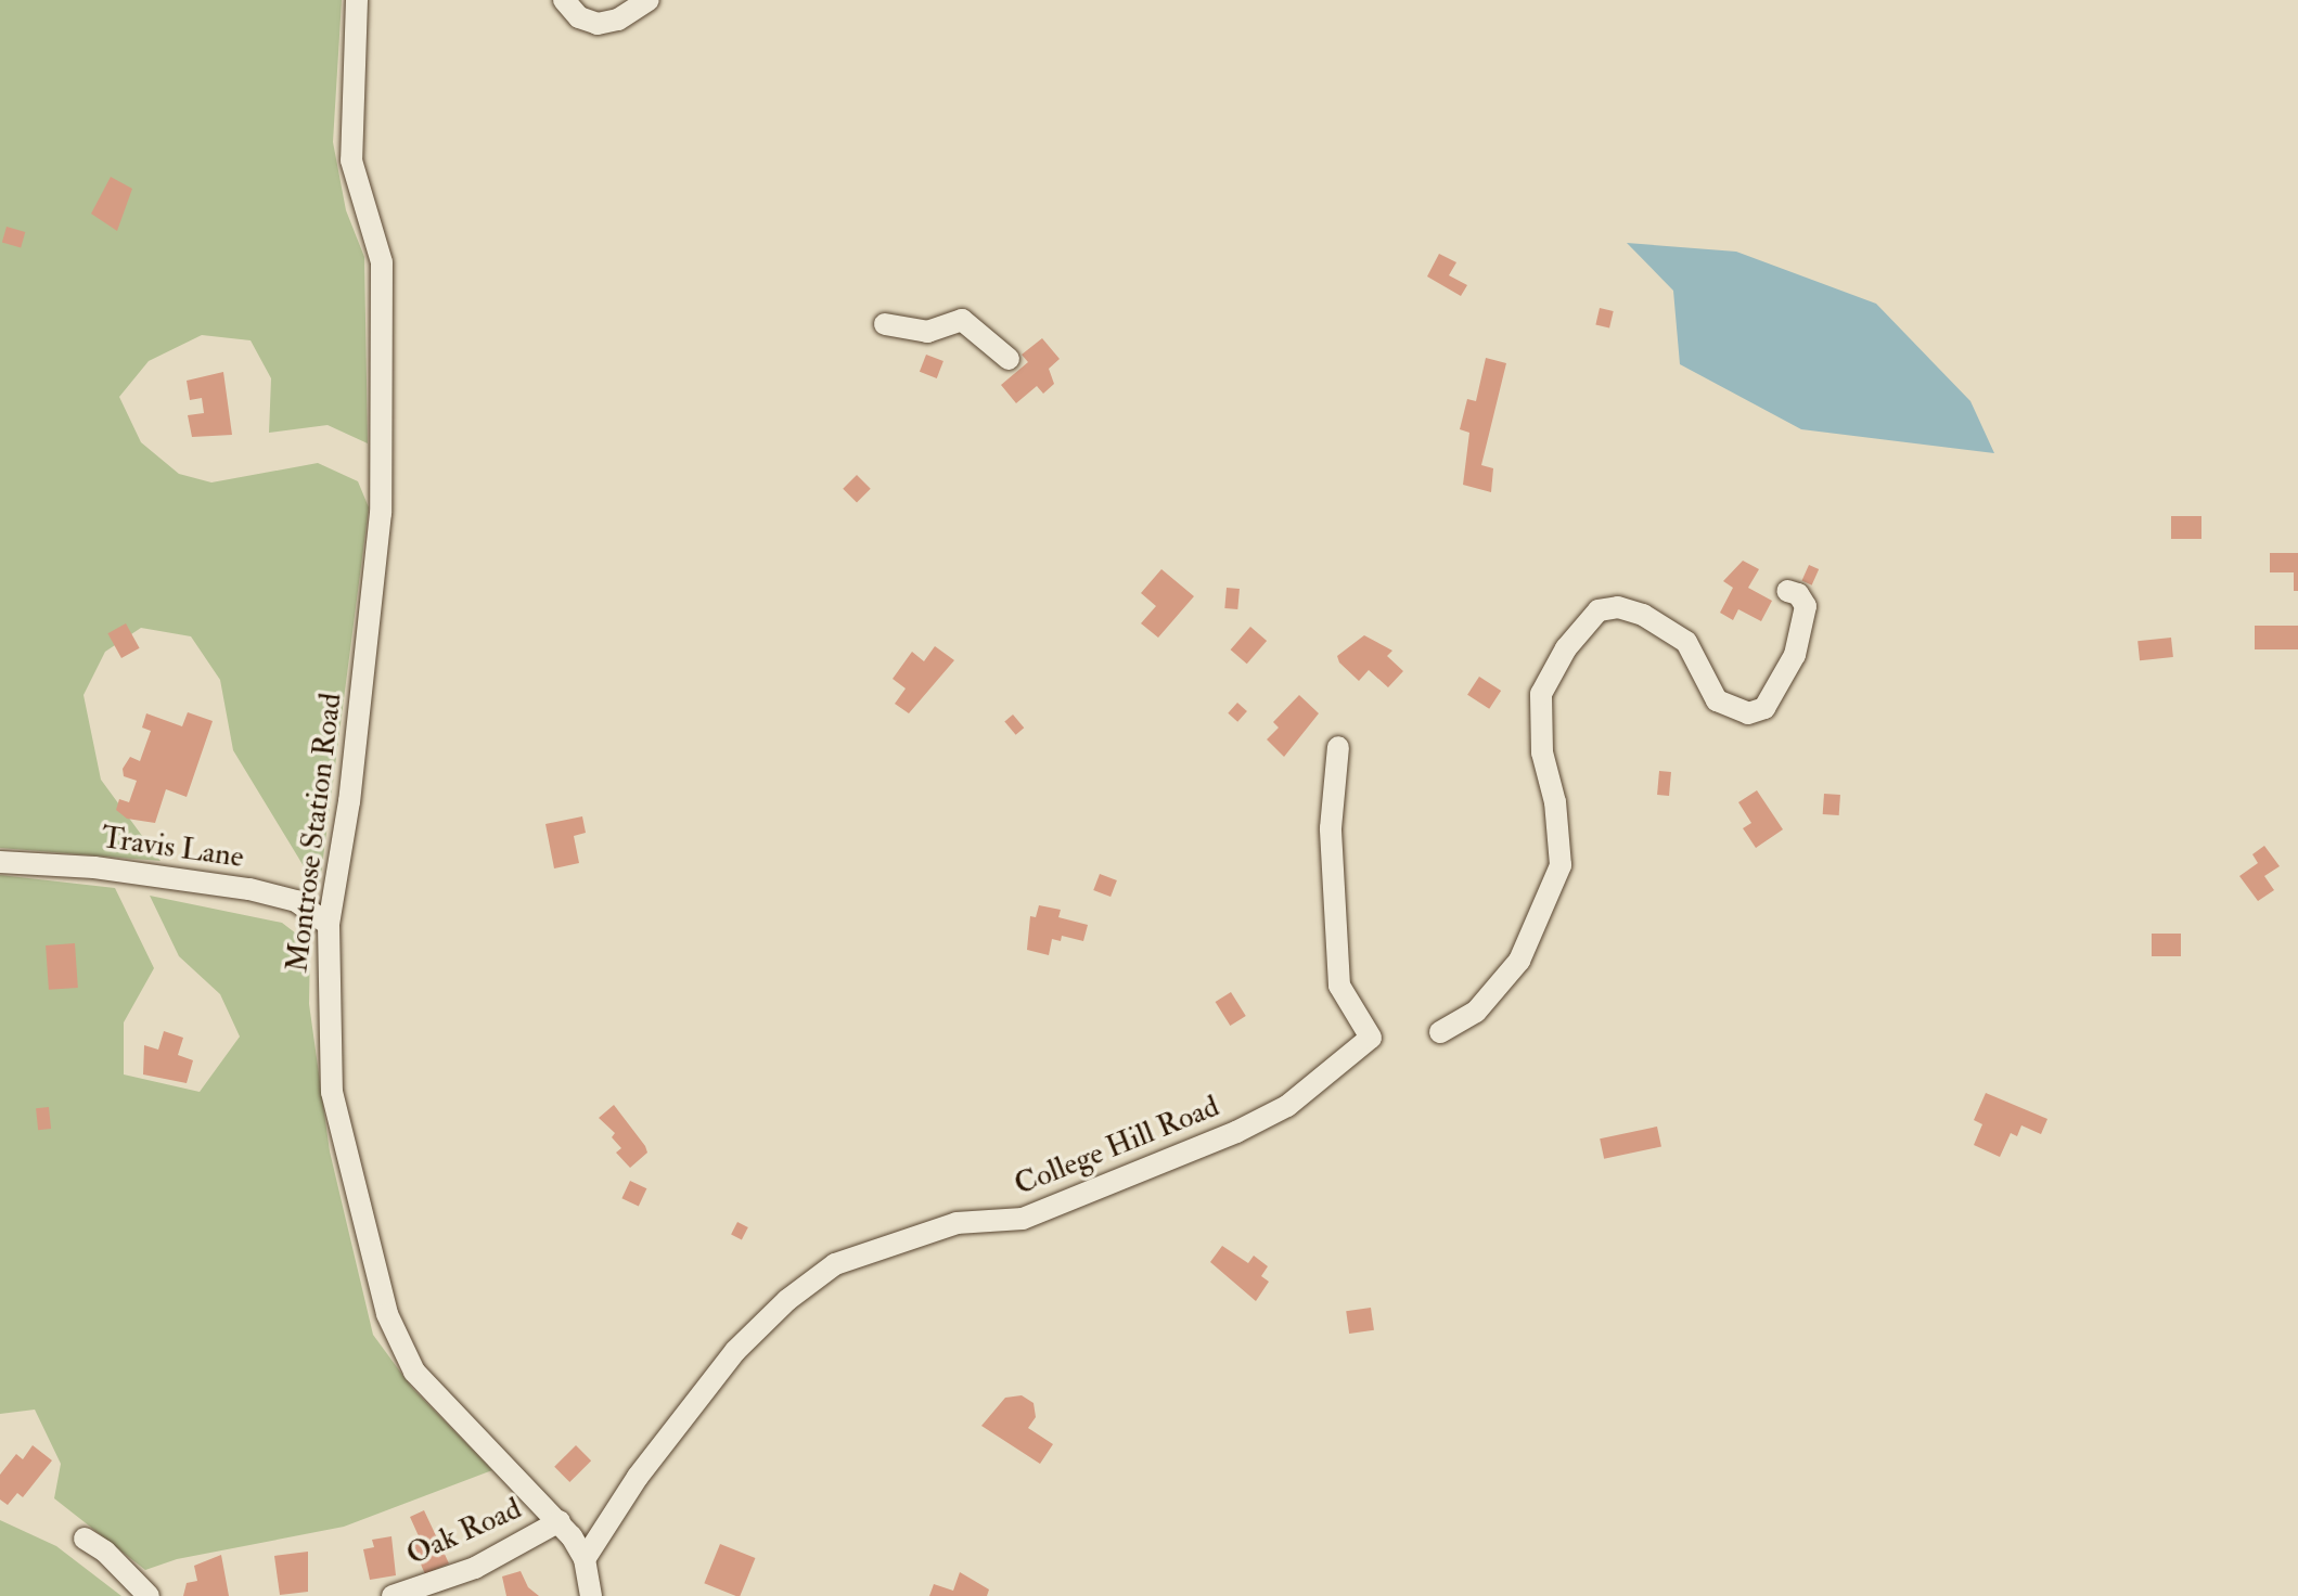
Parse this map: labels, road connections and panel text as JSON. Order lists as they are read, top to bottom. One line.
{"streets":{"street":["Montrose Station Road","Travis Lane","College Hill Road","Oak Road"]},"crossings":[["Montrose Station Road","Travis Lane"],["Montrose Station Road","College Hill Road"],["Montrose Station Road","Oak Road"]]}
